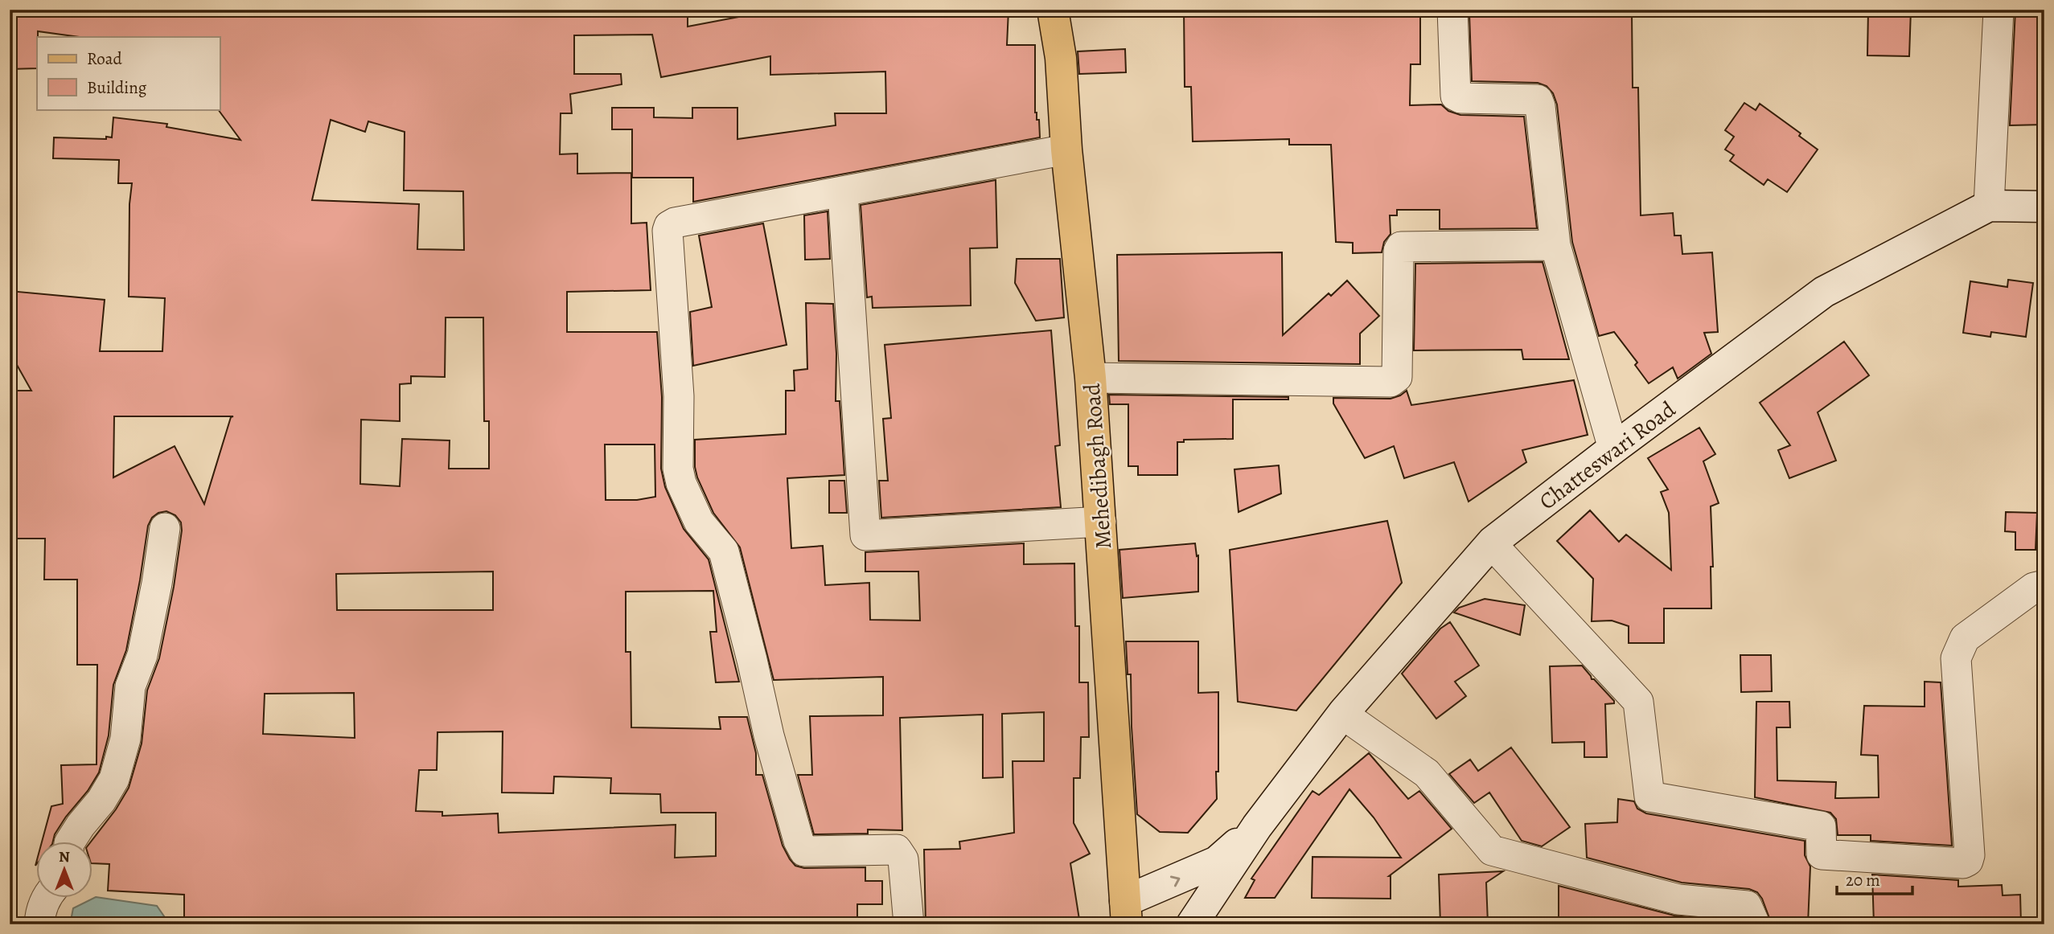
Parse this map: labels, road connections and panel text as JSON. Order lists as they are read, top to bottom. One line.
{"streets":{"main road":["Chatteswari Road","Mehedibagh Road"]},"crossings":[["Chatteswari Road","Mehedibagh Road"]],"legend":["Road","Building"],"scale_bar":"20 m","north":"top"}
